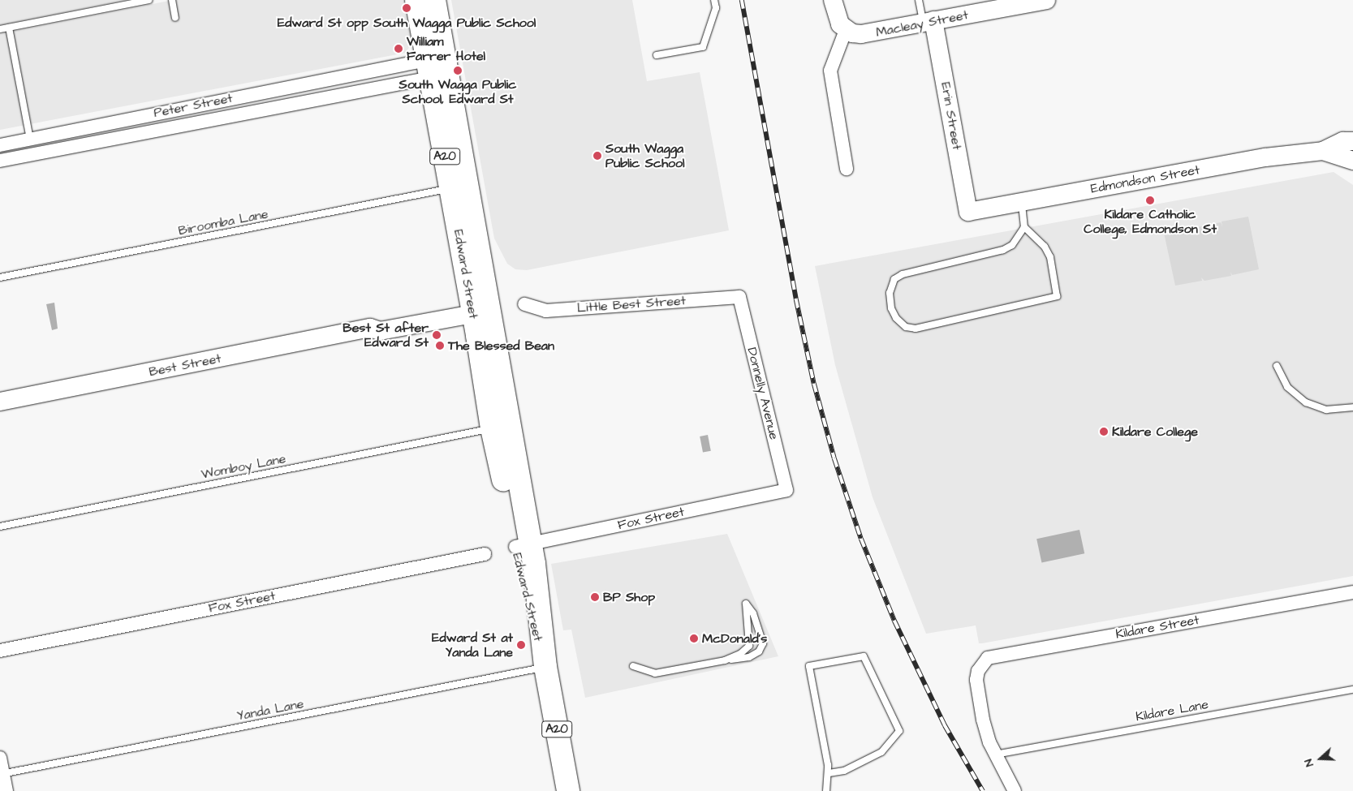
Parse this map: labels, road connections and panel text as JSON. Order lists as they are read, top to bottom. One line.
{"streets":{"highway":["A20","Edward Street"],"street":["Macleay Street","Peter Street","Erin Street","Edmondson Street","Little Best Street","Best Street","Donnelly Avenue","Fox Street","Kildare Street"],"lane":["Biroomba Lane","Womboy Lane","Yanda Lane","Kildare Lane"]},"crossings":[["Macleay Street","Erin Street"],["Peter Street","Edward Street"],["Erin Street","Edmondson Street"],["Biroomba Lane","Edward Street"],["Edward Street","Best Street"],["Edward Street","Womboy Lane"],["Edward Street","Fox Street"],["Edward Street","Yanda Lane"],["Little Best Street","Donnelly Avenue"],["Donnelly Avenue","Fox Street"],["Kildare Street","Kildare Lane"]],"places":["Edward St opp South Wagga Public School","William Farrer Hotel","South Wagga Public School, Edward St","South Wagga Public School","Kildare Catholic College, Edmondson St","Best St after Edward St","The Blessed Bean","Kildare College","BP Shop","McDonald's","Edward St at Yanda Lane"],"north":"left"}
